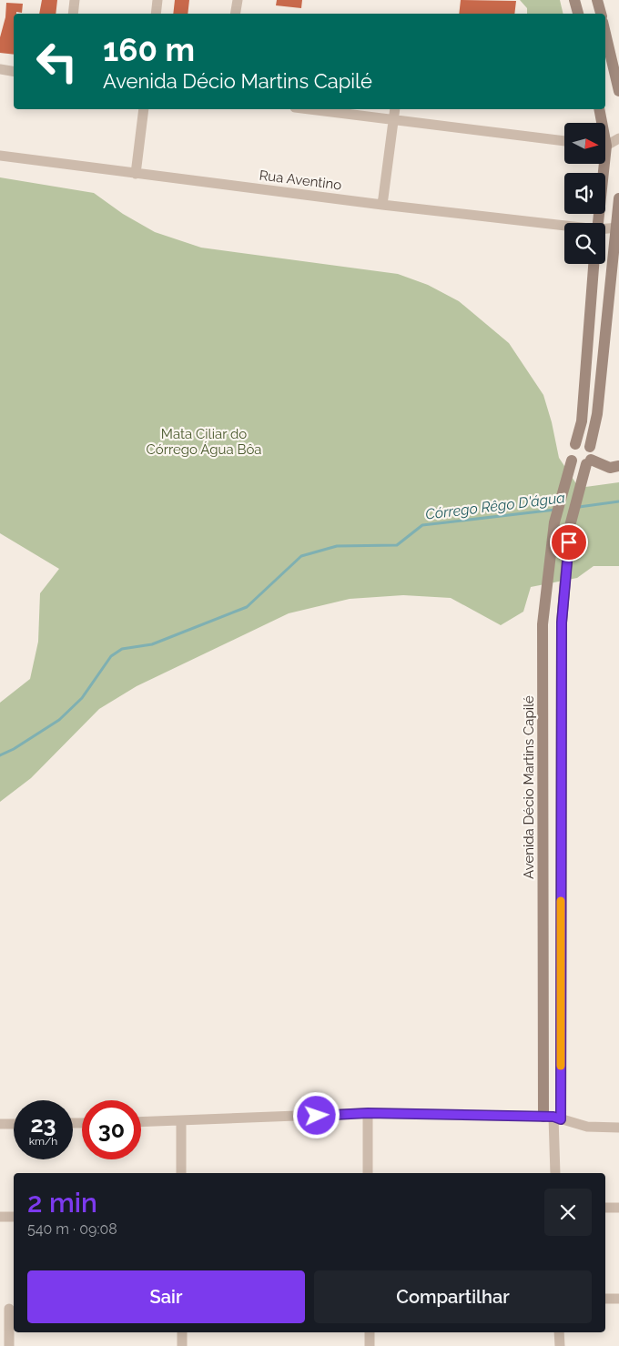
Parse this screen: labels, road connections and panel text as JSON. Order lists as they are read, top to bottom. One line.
{"streets":{"street":["Rua Aventino","Avenida Décio Martins Capilé"]},"water":["Córrego Rêgo D'água"],"parks":["Mata Ciliar do Córrego Água Bôa"],"north":"right","page":{"turn":["160 m","Avenida Décio Martins Capilé"],"speed":"23 km/h","limit":"30","heading":["2 min","540 m · 09:08"],"buttons":["Sair","Compartilhar"]}}
